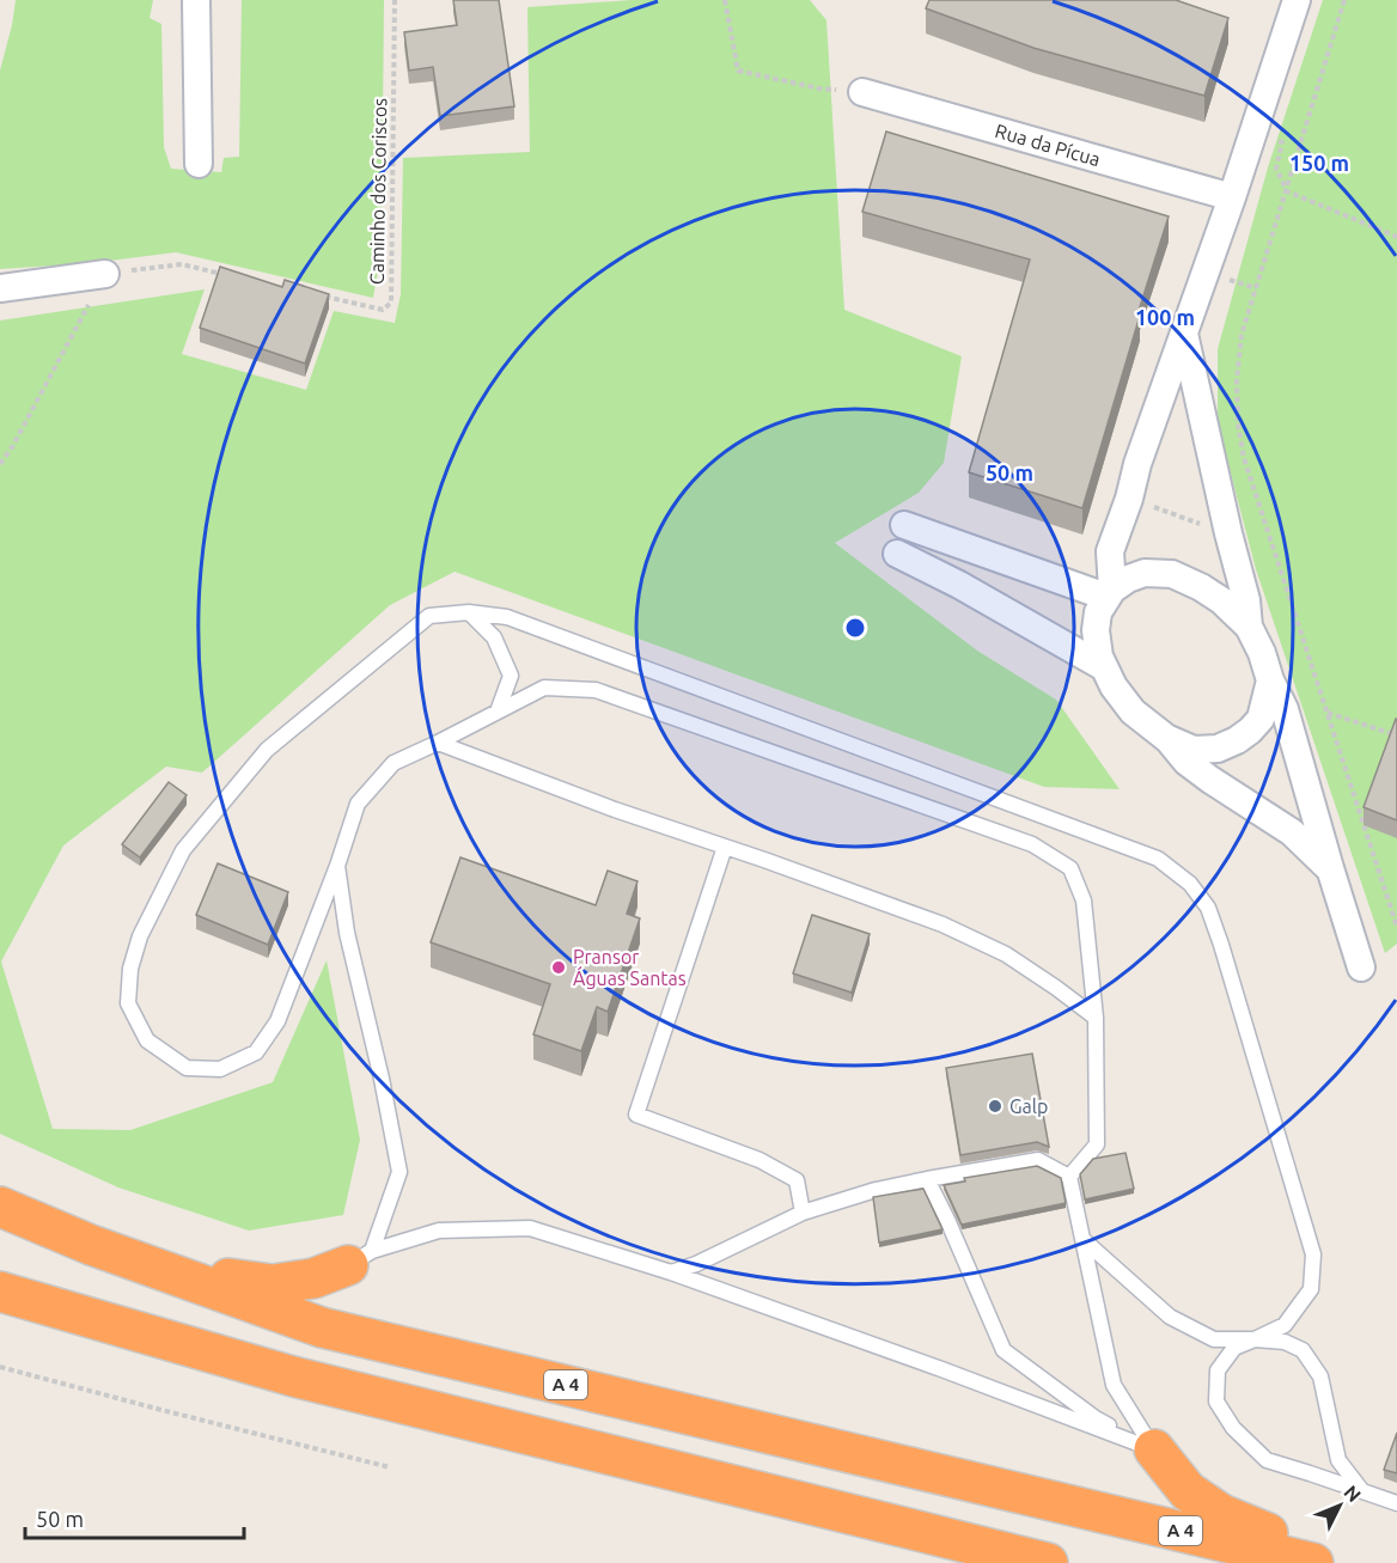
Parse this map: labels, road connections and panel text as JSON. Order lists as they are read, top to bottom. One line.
{"streets":{"highway":["A 4"],"street":["Rua da Pícua"],"path":["Caminho dos Coriscos"]},"places":["Pransor Águas Santas","Galp"],"scale_bar":"50 m","north":"top right","rings":["150 m","100 m","50 m"]}
